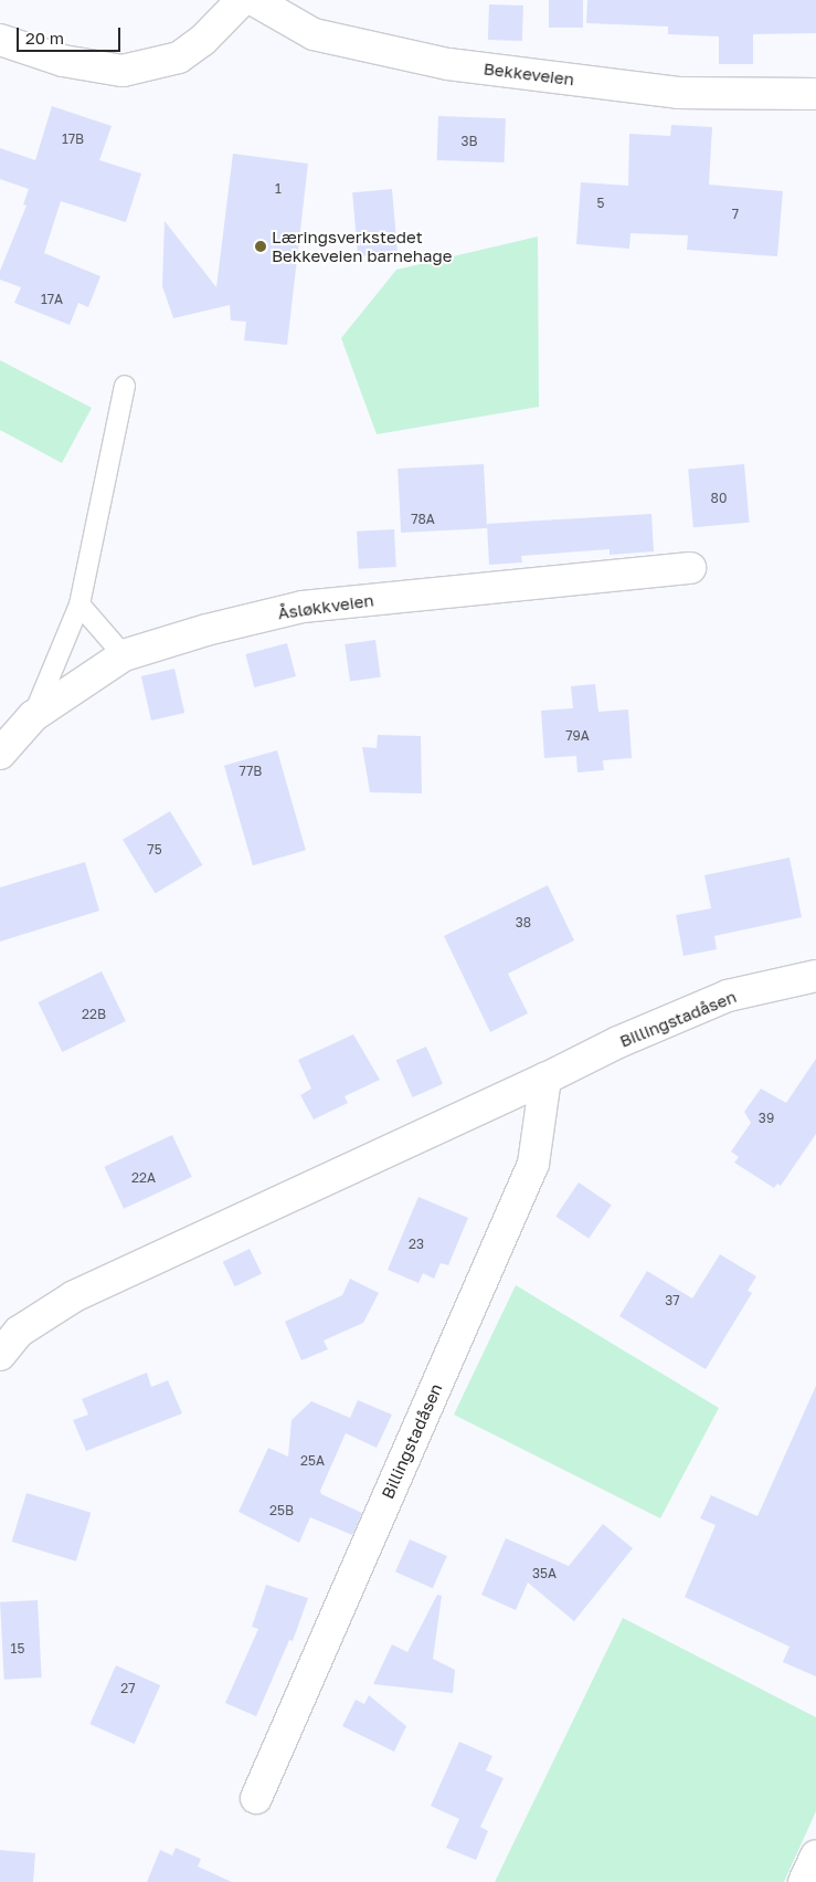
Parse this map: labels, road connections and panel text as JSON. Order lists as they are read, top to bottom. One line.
{"streets":{"street":["Bekkeveien","Åsløkkveien","Billingstadåsen"]},"places":["Læringsverkstedet Bekkeveien barnehage"],"house_numbers":["17B","3B","1","5","7","17A","80","78A","79A","77B","75","38","22B","39","22A","23","37","25A","25B","35A","15","27"],"scale_bar":"20 m"}
